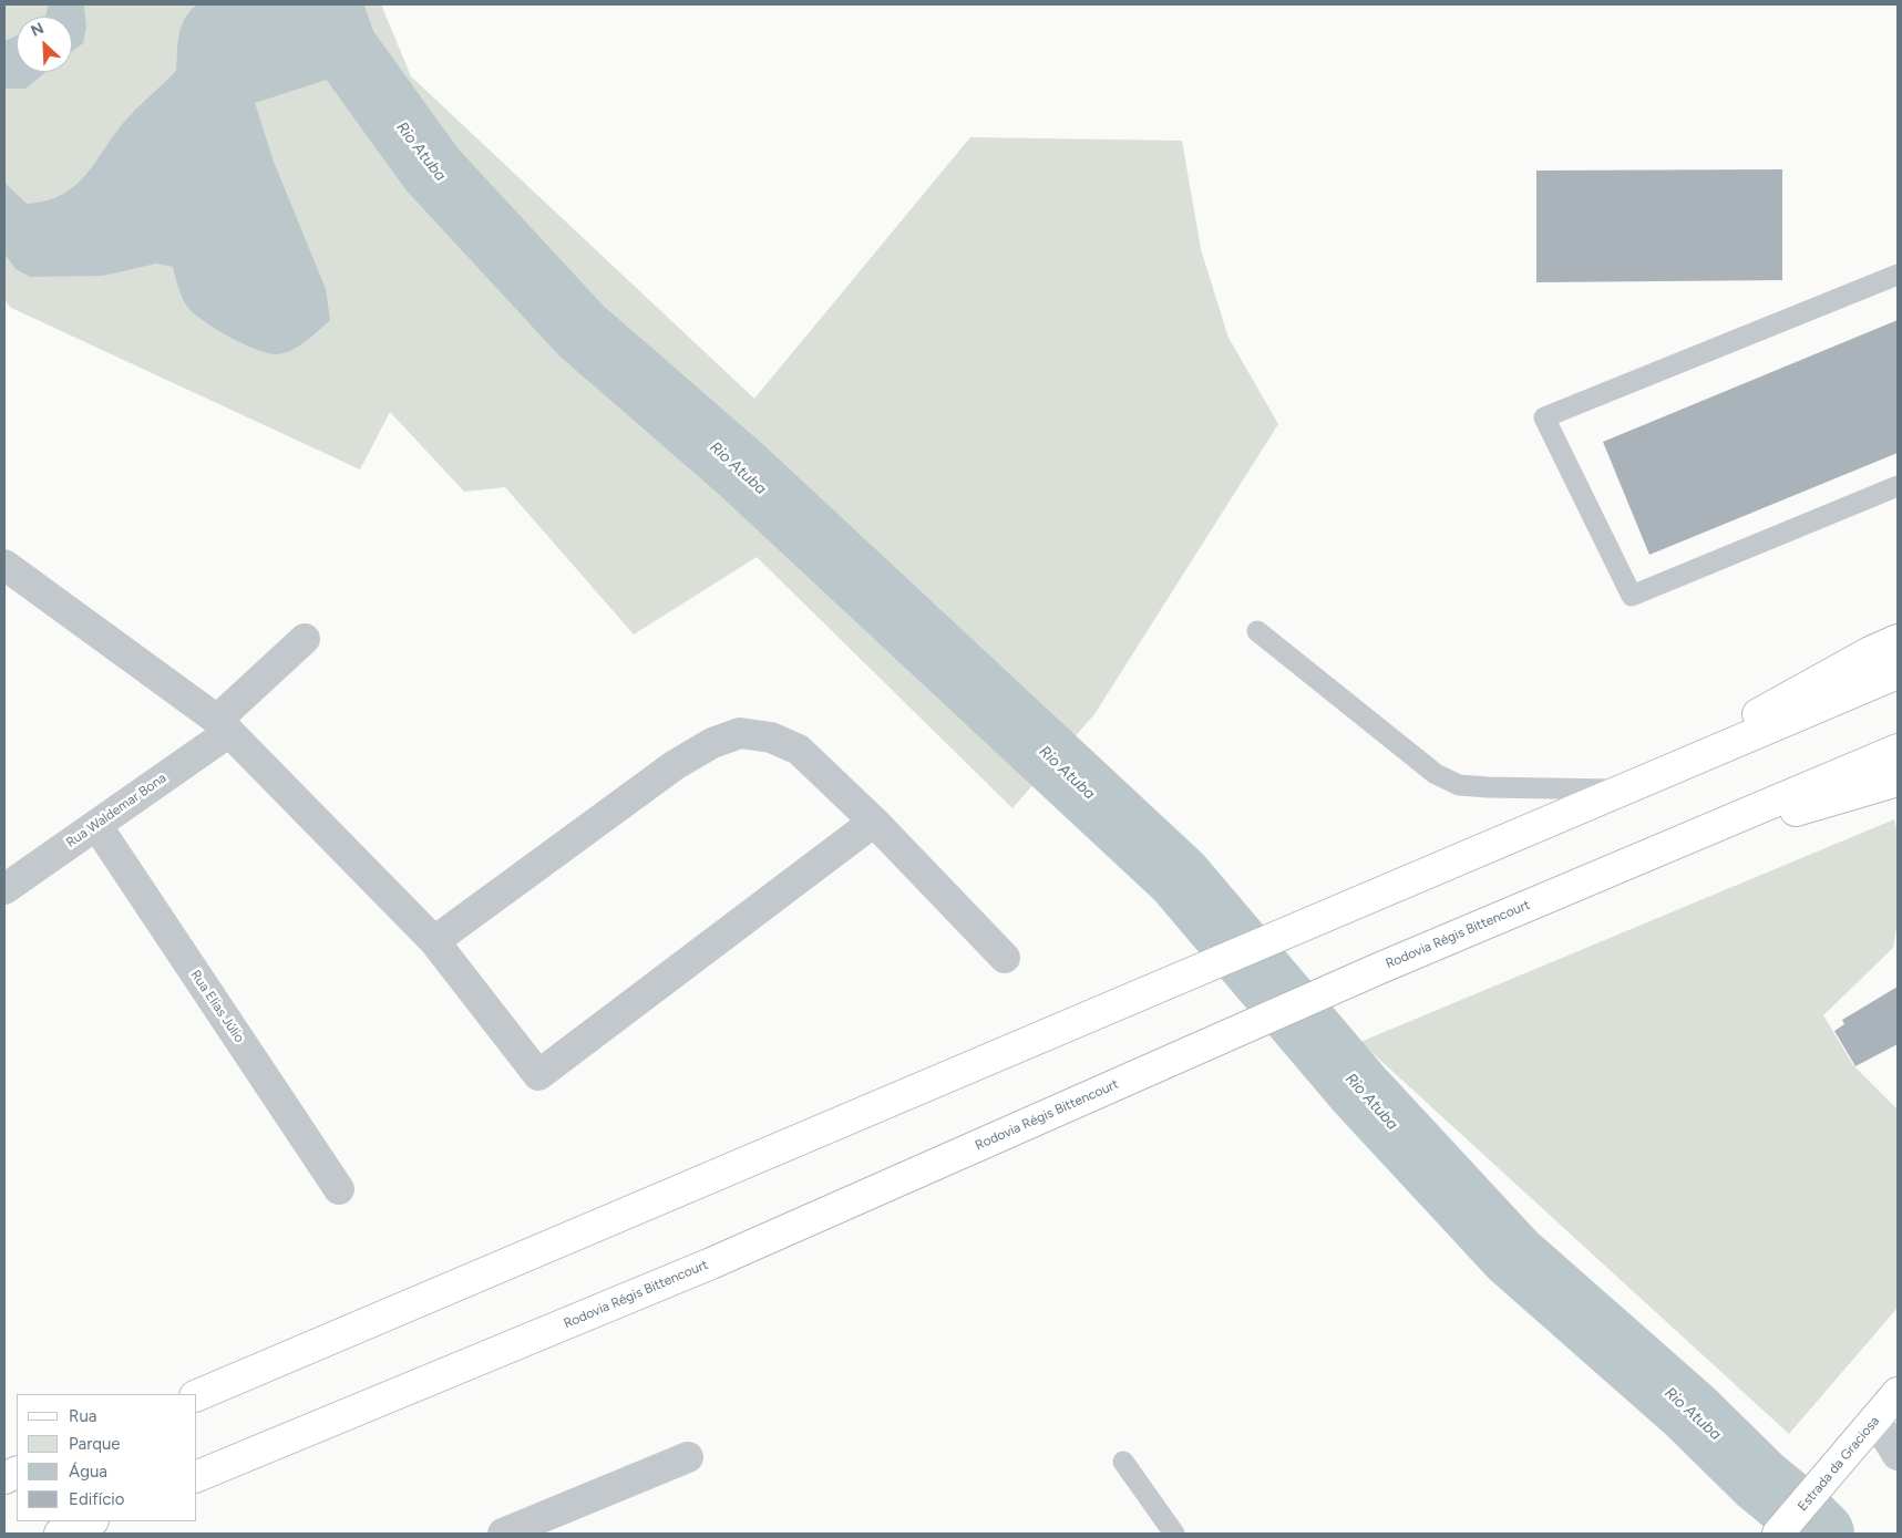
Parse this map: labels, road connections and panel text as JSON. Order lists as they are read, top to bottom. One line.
{"streets":{"main road":["Rodovia Régis Bittencourt","Estrada da Graciosa"],"street":["Rua Waldemar Bona","Rua Elias Júlio"]},"crossings":[["Rua Waldemar Bona","Rua Elias Júlio"]],"water":["Rio Atuba"],"legend":["Rua","Parque","Água","Edifício"],"north":"top left"}
